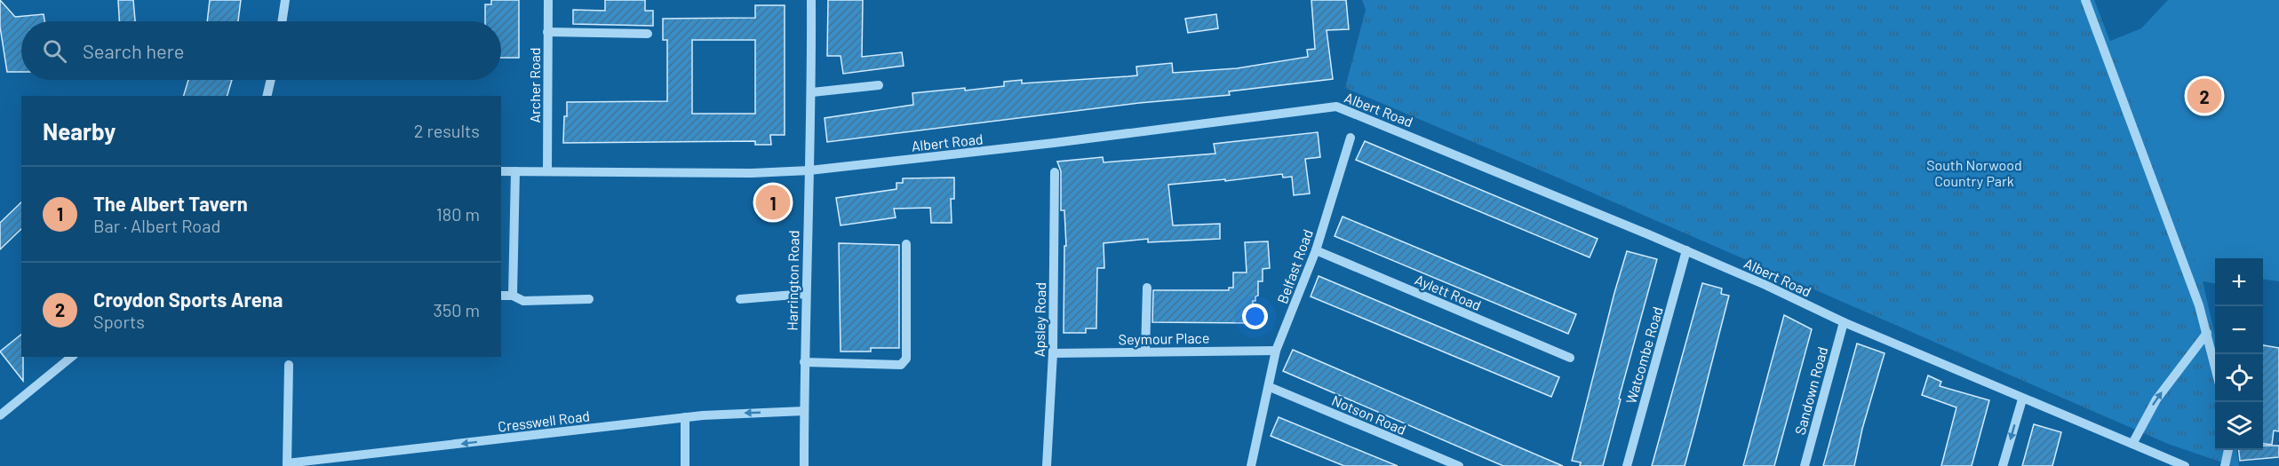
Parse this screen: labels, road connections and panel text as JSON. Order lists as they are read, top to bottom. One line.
{"streets":{"street":["Archer Road","Albert Road","Belfast Road","Harrington Road","Aylett Road","Apsley Road","Seymour Place","Watcombe Road","Sandown Road","Notson Road","Cresswell Road"]},"crossings":[["Archer Road","Albert Road"],["Albert Road","Harrington Road"],["Albert Road","Watcombe Road"],["Albert Road","Sandown Road"],["Belfast Road","Aylett Road"],["Belfast Road","Seymour Place"],["Belfast Road","Notson Road"],["Harrington Road","Cresswell Road"],["Apsley Road","Seymour Place"]],"one_way":["Cresswell Road"],"parks":["South Norwood Country Park"],"page":{"search":"Search here","pins":["2","1"],"heading":["Nearby","2 results"],"list":[{"mark":"1","name":"The Albert Tavern","note":"Bar · Albert Road","value":"180 m"},{"mark":"2","name":"Croydon Sports Arena","note":"Sports","value":"350 m"}],"map_buttons":["+","−"]}}
